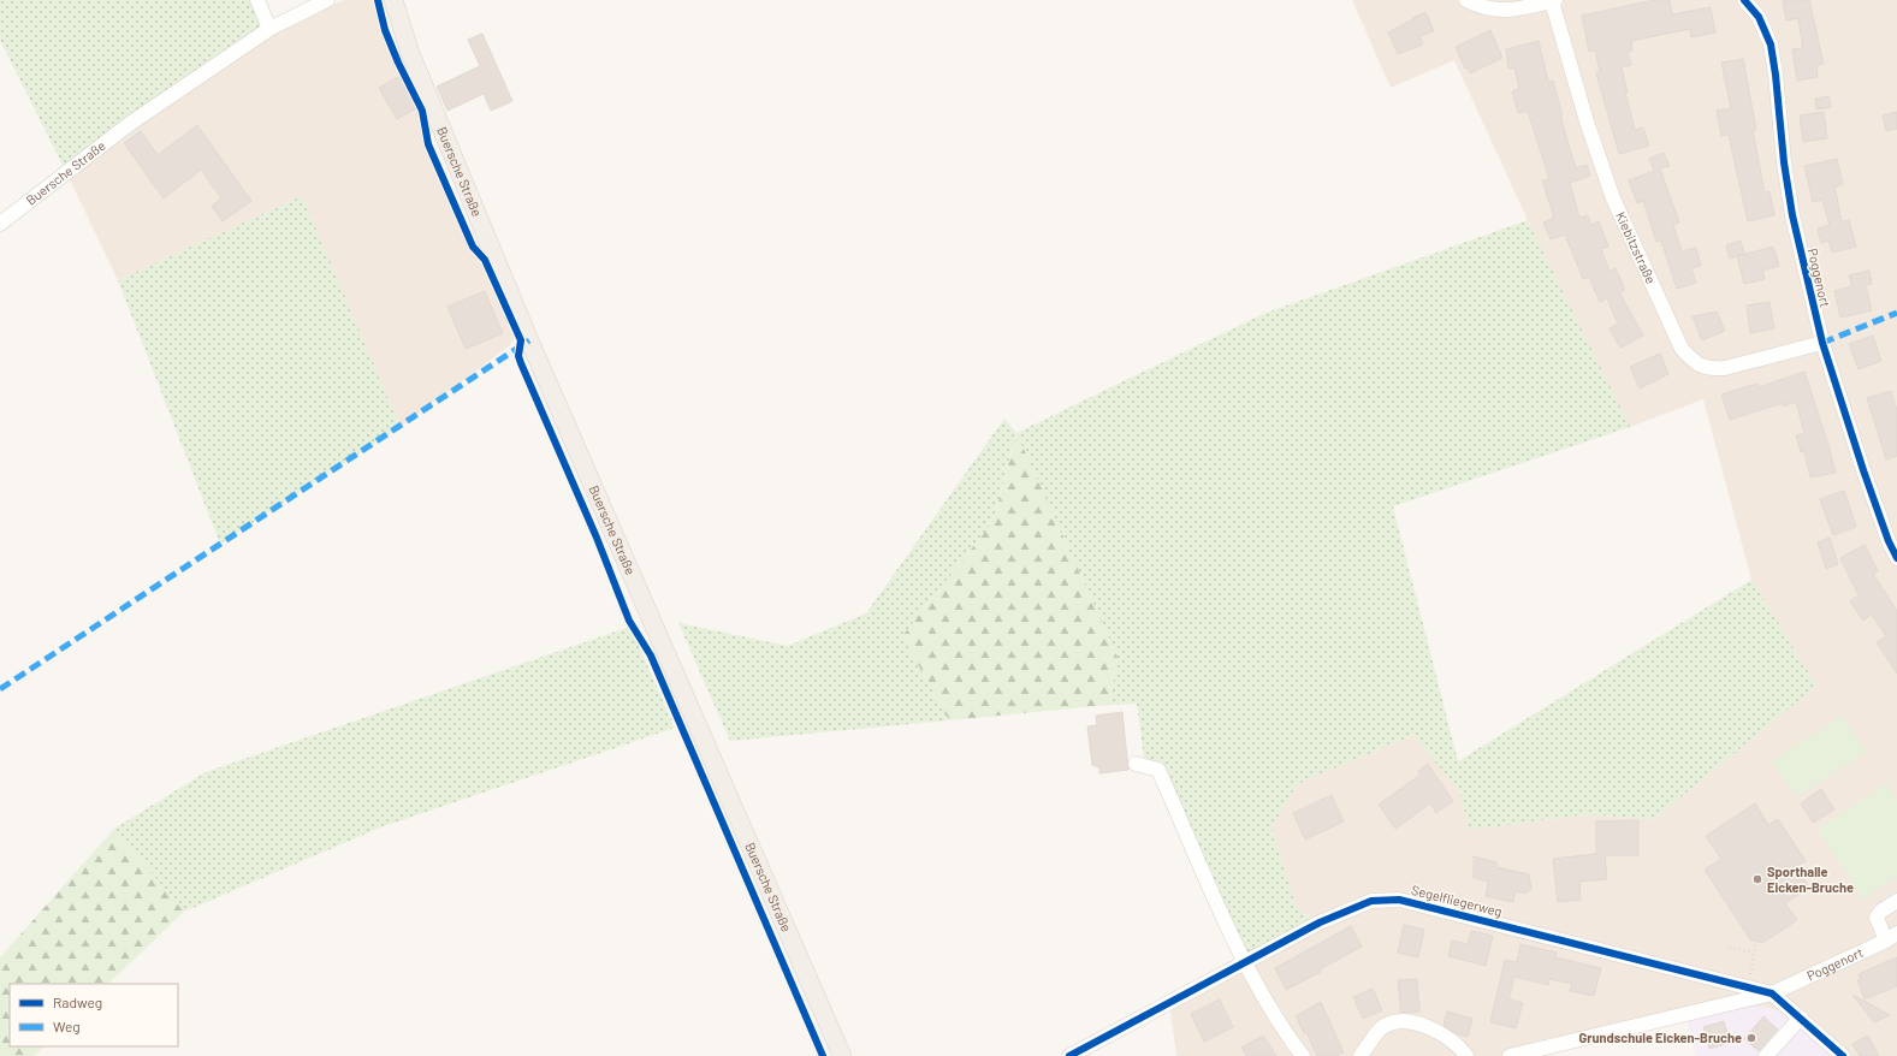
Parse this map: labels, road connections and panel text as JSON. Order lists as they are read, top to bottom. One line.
{"streets":{"main road":["Buersche Straße"],"street":["Kiebitzstraße","Poggenort","Segelfliegerweg"]},"crossings":[["Kiebitzstraße","Poggenort"],["Poggenort","Segelfliegerweg"]],"places":["Sporthalle Eicken-Bruche","Grundschule Eicken-Bruche"],"legend":["Radweg","Weg"]}
